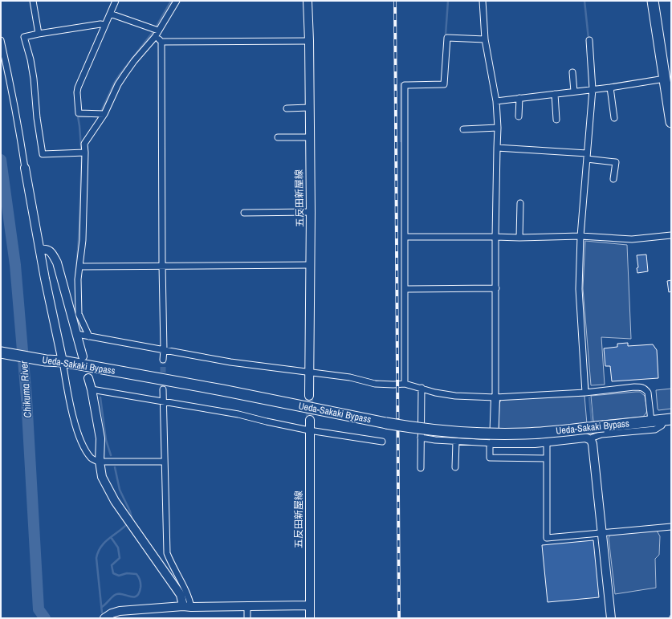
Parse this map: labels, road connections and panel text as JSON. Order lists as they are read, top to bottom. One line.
{"streets":{"highway":["Ueda-Sakaki Bypass"],"street":["五反田新屋線"]},"water":["Chikuma River"]}
